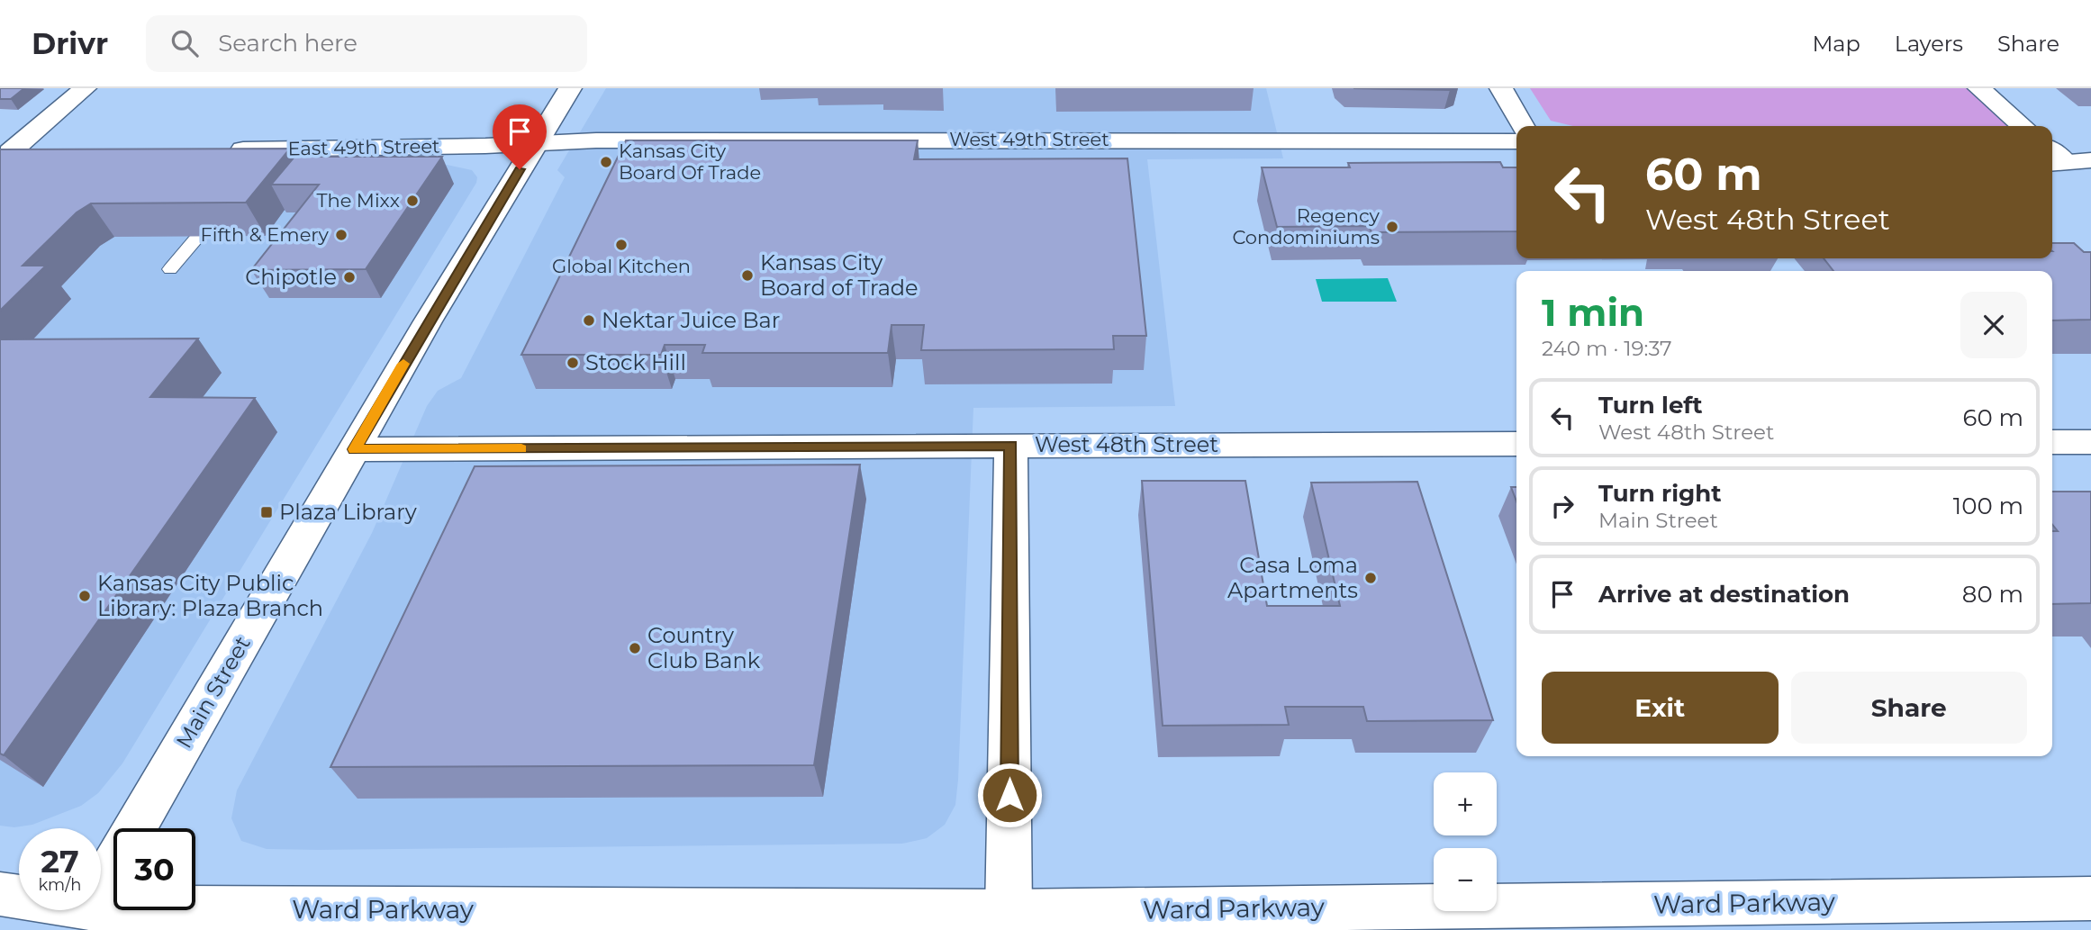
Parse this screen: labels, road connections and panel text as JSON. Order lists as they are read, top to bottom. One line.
{"streets":{"main road":["West 49th Street","East 49th Street","West 48th Street","Main Street","Ward Parkway"]},"crossings":[["West 49th Street","East 49th Street"],["West 49th Street","Main Street"],["East 49th Street","Main Street"],["West 48th Street","Main Street"]],"places":{"other":["Kansas City Board Of Trade","The Mixx","Regency Condominiums","Fifth & Emery","Global Kitchen","Kansas City Board of Trade","Chipotle","Nektar Juice Bar","Stock Hill","Casa Loma Apartments","Kansas City Public Library: Plaza Branch","Country Club Bank"],"transit":["Plaza Library"]},"page":{"header":"Drivr","search":"Search here","nav":["Map","Layers","Share"],"turn":["60 m","West 48th Street"],"heading":["1 min","240 m · 19:37"],"list":[{"name":"Turn left","note":"West 48th Street","value":"60 m"},{"name":"Turn right","note":"Main Street","value":"100 m"},{"name":"Arrive at destination","value":"80 m"}],"buttons":["Exit","Share"],"map_buttons":["+","−"],"speed":"27 km/h","limit":"30"}}
